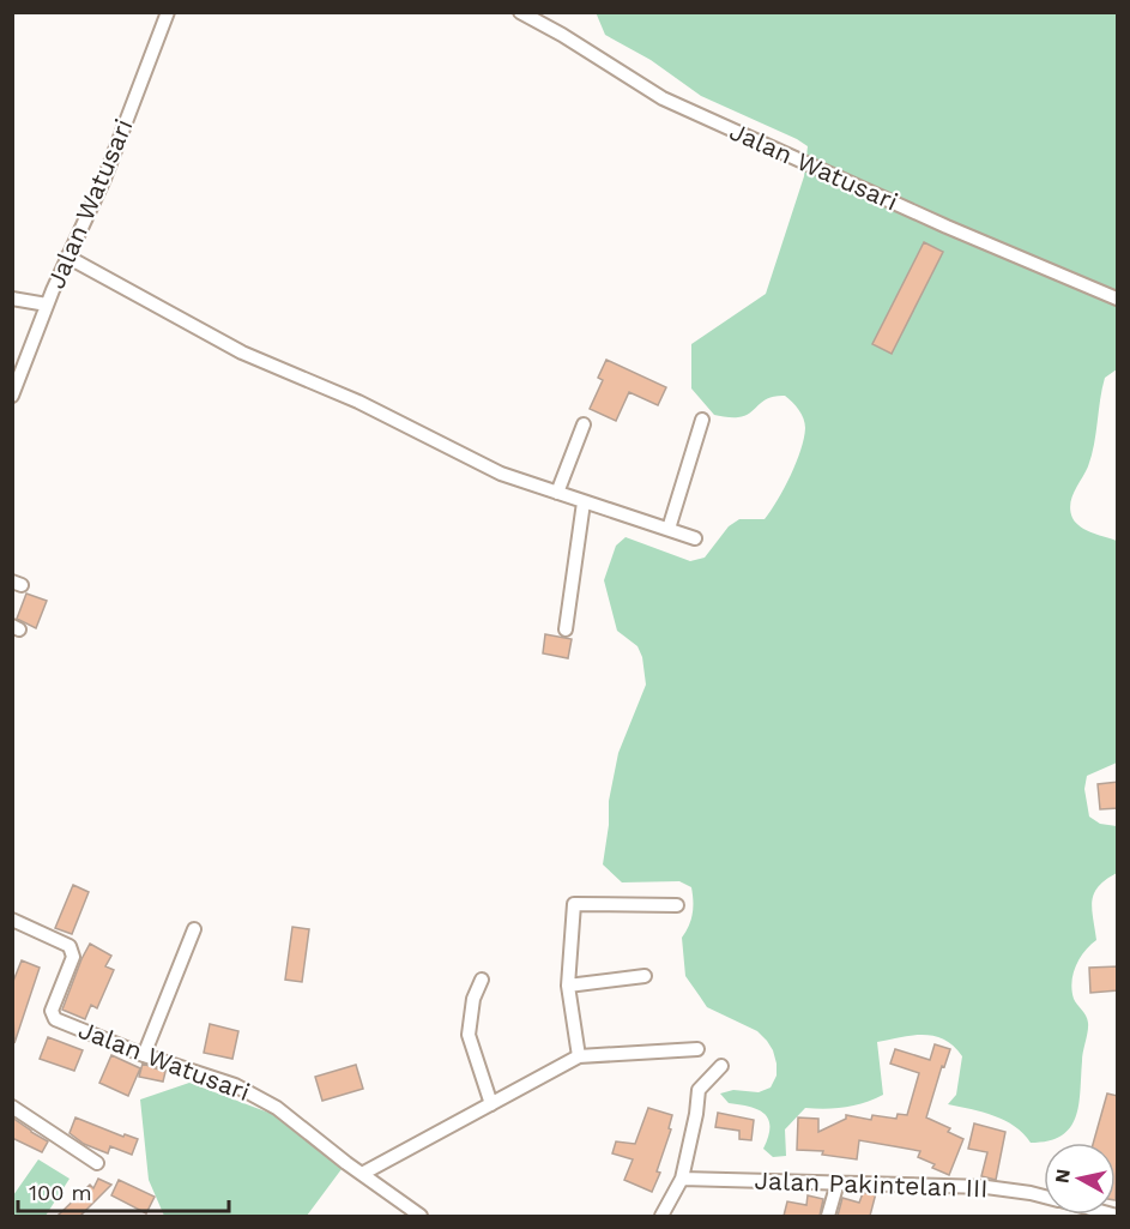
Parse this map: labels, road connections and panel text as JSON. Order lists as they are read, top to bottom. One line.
{"streets":{"street":["Jalan Watusari","Jalan Pakintelan III"]},"scale_bar":"100 m","north":"left"}
